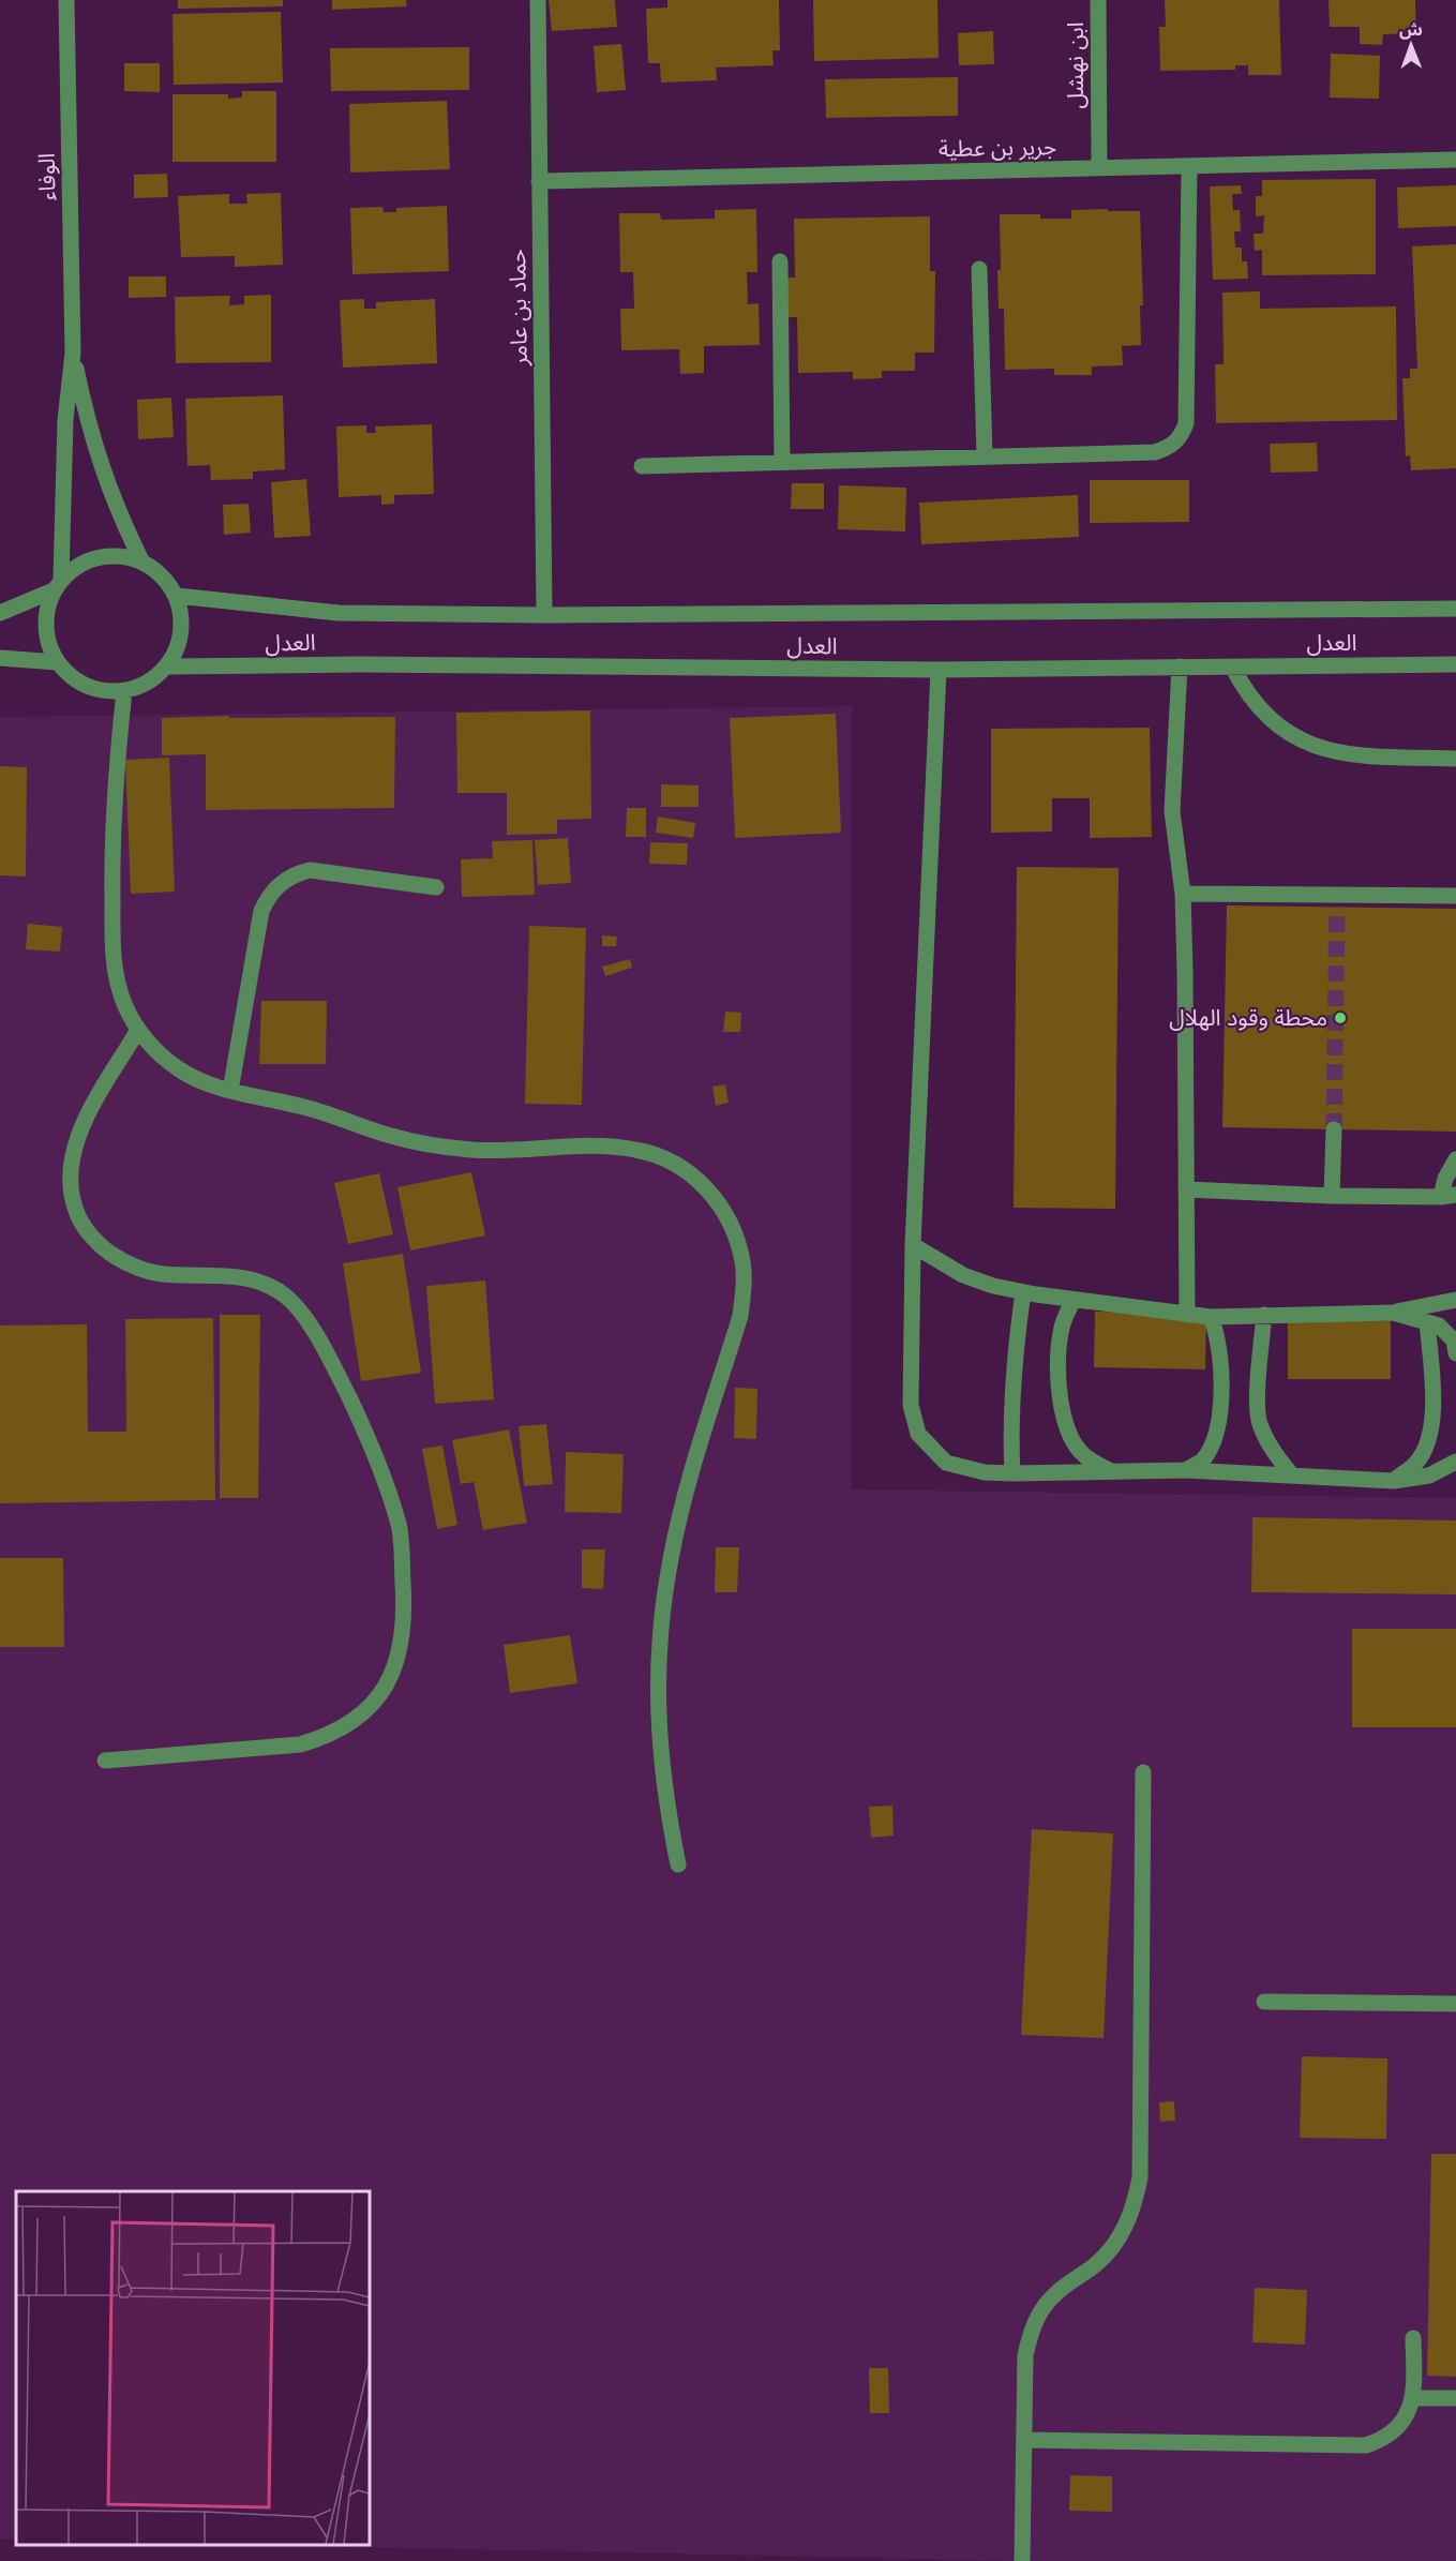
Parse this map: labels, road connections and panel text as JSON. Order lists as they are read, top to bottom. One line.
{"streets":{"street":["ابن نهشل","جرير بن عطية","الوفاء","حماد بن عامر","العدل"]},"crossings":[["ابن نهشل","جرير بن عطية"],["جرير بن عطية","حماد بن عامر"],["الوفاء","العدل"],["حماد بن عامر","العدل"]],"places":["محطة وقود الهلال"],"north":"top"}
